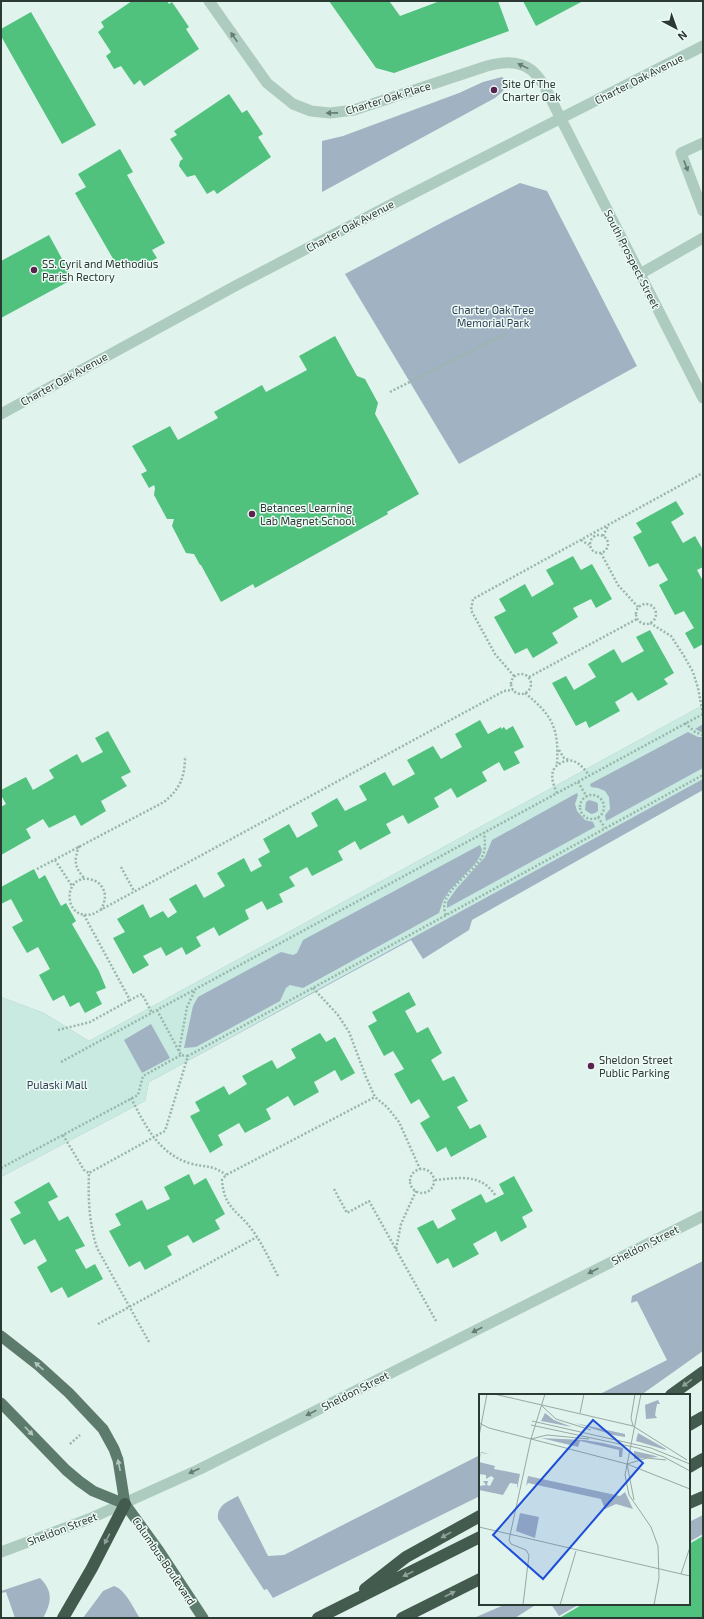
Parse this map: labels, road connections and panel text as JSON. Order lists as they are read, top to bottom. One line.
{"streets":{"main road":["Columbus Boulevard"],"street":["Charter Oak Avenue","Charter Oak Place","South Prospect Street","Sheldon Street"]},"crossings":[["Charter Oak Avenue","Charter Oak Place"],["Charter Oak Avenue","South Prospect Street"],["Charter Oak Place","South Prospect Street"],["Sheldon Street","Columbus Boulevard"]],"one_way":["Charter Oak Place","Sheldon Street"],"parks":["Charter Oak Tree Memorial Park","Pulaski Mall"],"places":["Site Of The Charter Oak","SS. Cyril and Methodius Parish Rectory","Betances Learning Lab Magnet School","Sheldon Street Public Parking"],"north":"bottom right"}
